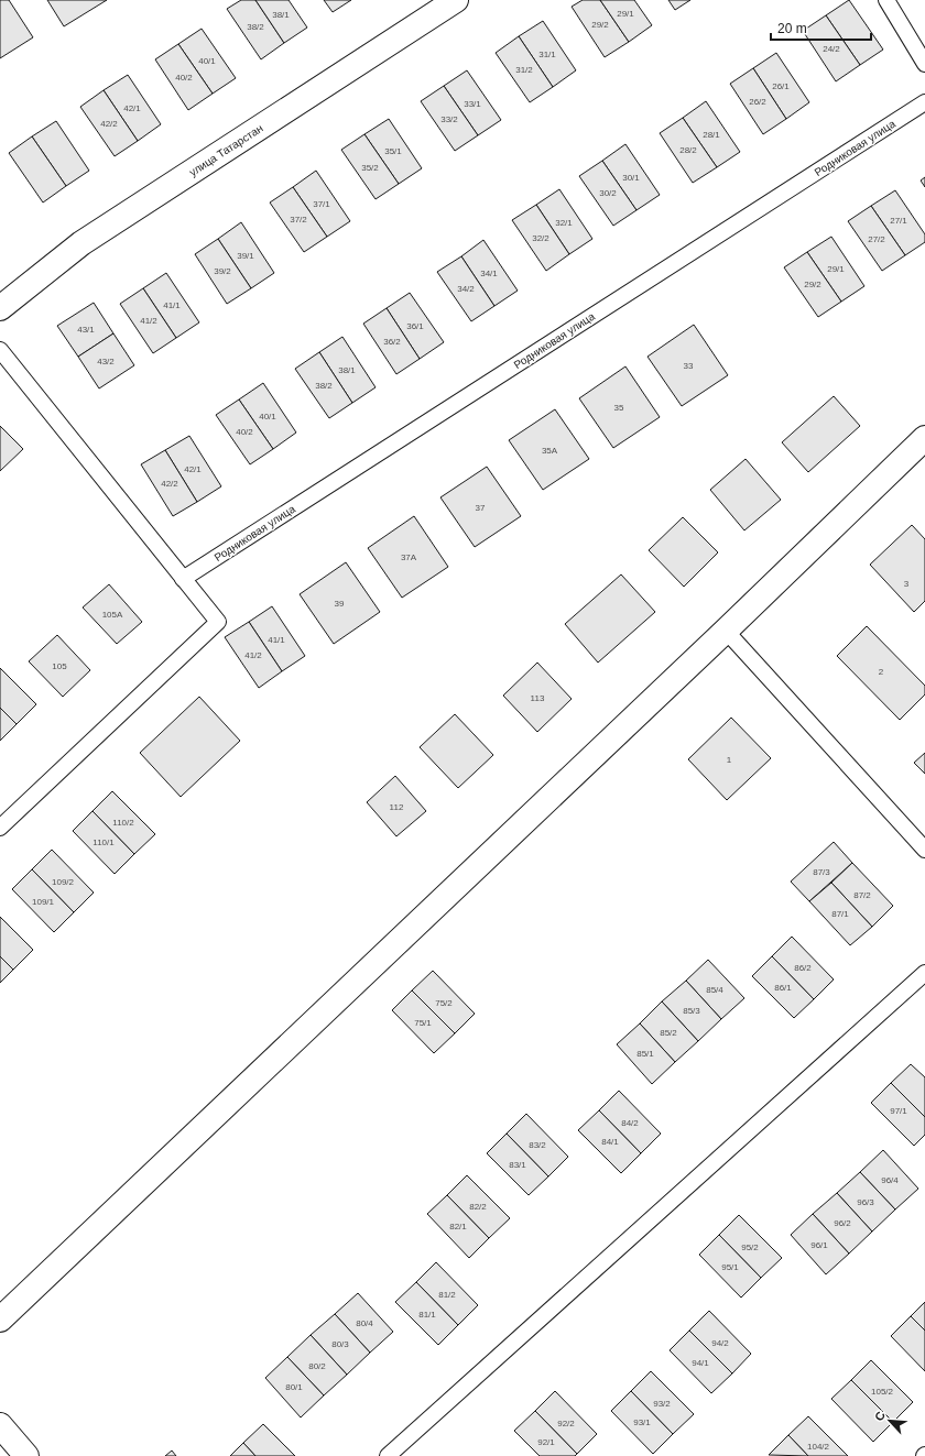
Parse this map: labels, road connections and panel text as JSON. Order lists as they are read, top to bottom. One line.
{"streets":{"street":["улица Татарстан"],"lane":["Родниковая улица"]},"house_numbers":["29/1","38/1","29/2","38/2","24/2","31/1","40/1","31/2","40/2","26/1","26/2","33/1","42/1","33/2","42/2","28/1","28/2","35/1","35/2","30/1","30/2","37/1","37/2","27/1","32/1","32/2","27/2","39/1","29/1","39/2","34/1","29/2","34/2","41/1","41/2","36/1","43/1","36/2","43/2","33","38/1","38/2","35","40/1","40/2","35А","42/1","42/2","37","37А","3","39","105А","41/1","41/2","105","2","113","1","112","110/2","110/1","87/3","109/2","87/2","109/1","87/1","86/2","86/1","85/4","75/2","85/3","75/1","85/2","85/1","97/1","84/2","84/1","83/2","83/1","96/4","96/3","82/2","96/2","82/1","96/1","95/2","95/1","81/2","81/1","80/4","94/2","80/3","94/1","80/2","80/1","105/2","93/2","93/1","92/2","92/1","104/2"],"scale_bar":"20 m","north":"top left"}
